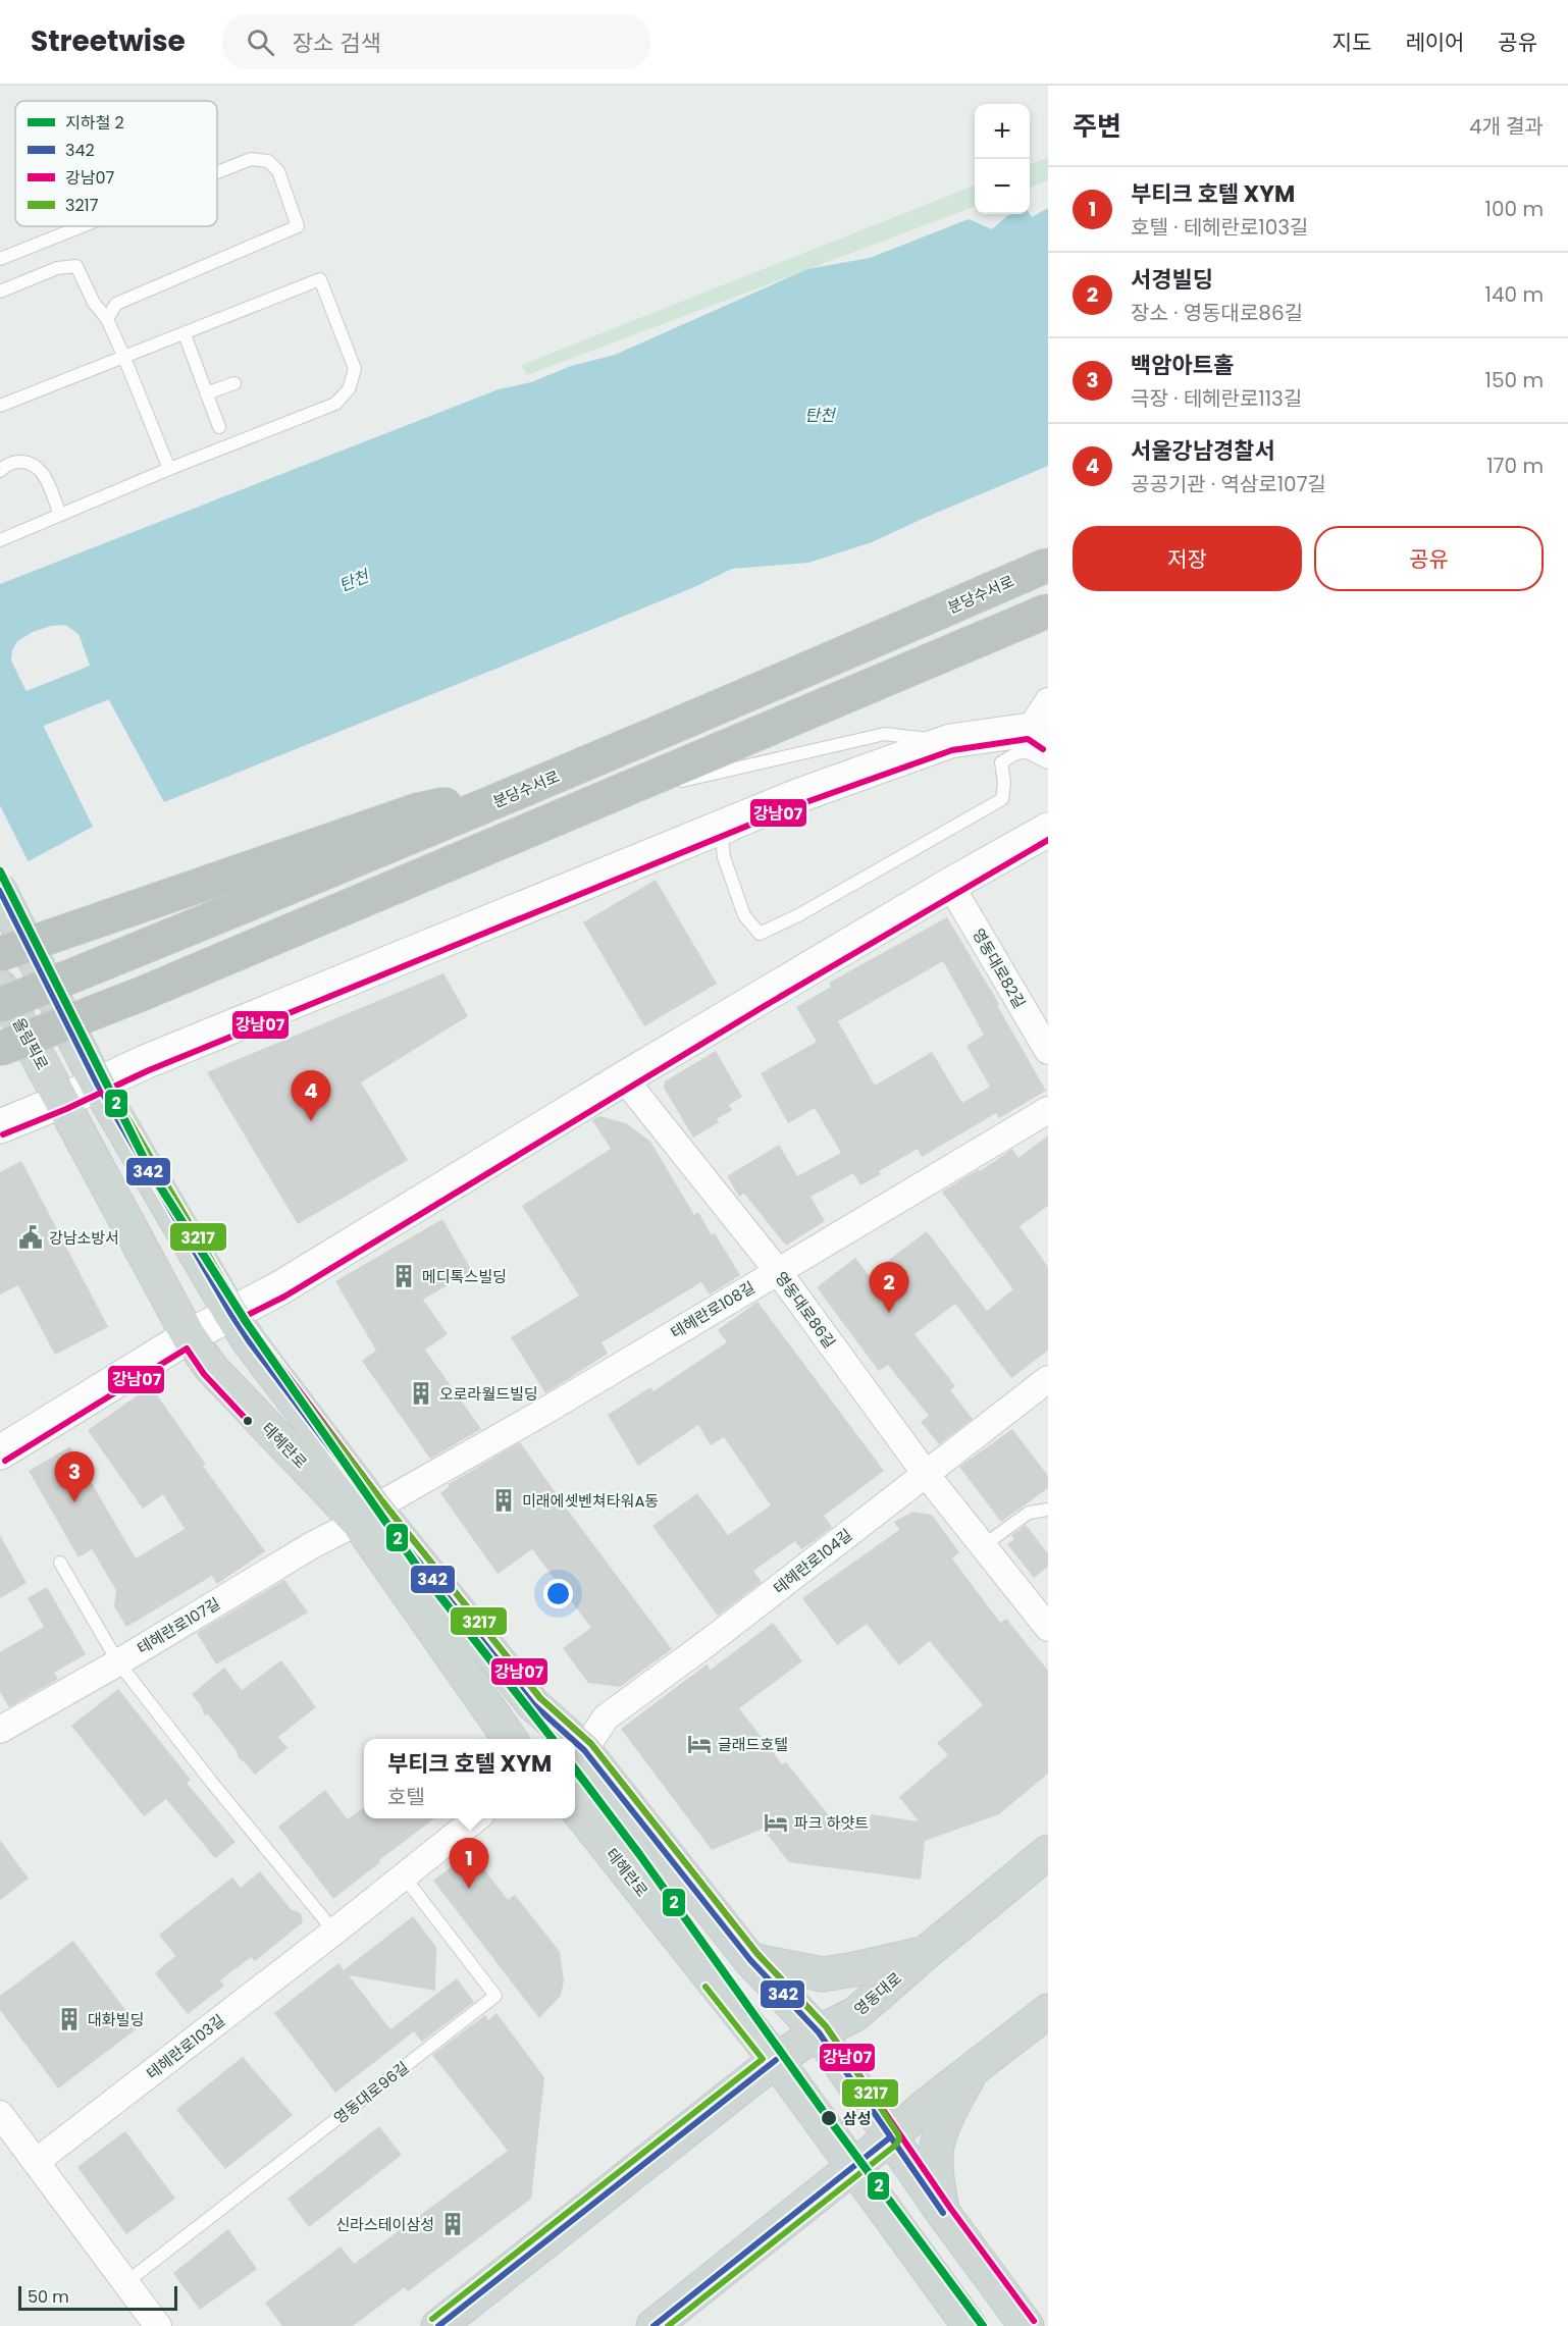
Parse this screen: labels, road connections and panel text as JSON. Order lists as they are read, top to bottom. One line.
{"streets":{"highway":["분당수서로"],"main road":["올림픽로","테헤란로","영동대로"],"street":["영동대로82길","테헤란로108길","영동대로86길","테헤란로104길","테헤란로107길","테헤란로103길"],"lane":["영동대로96길"]},"crossings":[["올림픽로","테헤란로"],["테헤란로108길","영동대로86길"],["테헤란로108길","테헤란로"],["테헤란로108길","테헤란로107길"],["영동대로86길","테헤란로104길"],["테헤란로","테헤란로104길"],["테헤란로","테헤란로107길"],["테헤란로","영동대로"],["테헤란로103길","영동대로96길"]],"water":["탄천"],"places":{"public building":["강남소방서"],"building":["메디톡스빌딩","오로라월드빌딩","미래에셋벤쳐타워A동","대화빌딩","신라스테이삼성"],"hotel":["글래드호텔","파크 하얏트"],"other":["삼성"]},"lines":["transit line 강남07","metro line 2","transit line 3217","transit line 342"],"legend":["지하철 2","342","강남07","3217"],"scale_bar":"50 m","page":{"header":"Streetwise","search":"장소 검색","nav":["지도","레이어","공유"],"heading":["주변","4개 결과"],"map_buttons":["+","−"],"list":[{"mark":"1","name":"부티크 호텔 XYM","note":"호텔 · 테헤란로103길","value":"100 m"},{"mark":"2","name":"서경빌딩","note":"장소 · 영동대로86길","value":"140 m"},{"mark":"3","name":"백암아트홀","note":"극장 · 테헤란로113길","value":"150 m"},{"mark":"4","name":"서울강남경찰서","note":"공공기관 · 역삼로107길","value":"170 m"}],"buttons":["저장","공유"],"pins":["4","2","3","1"],"popup":["부티크 호텔 XYM","호텔"],"scale":"50 m"}}
